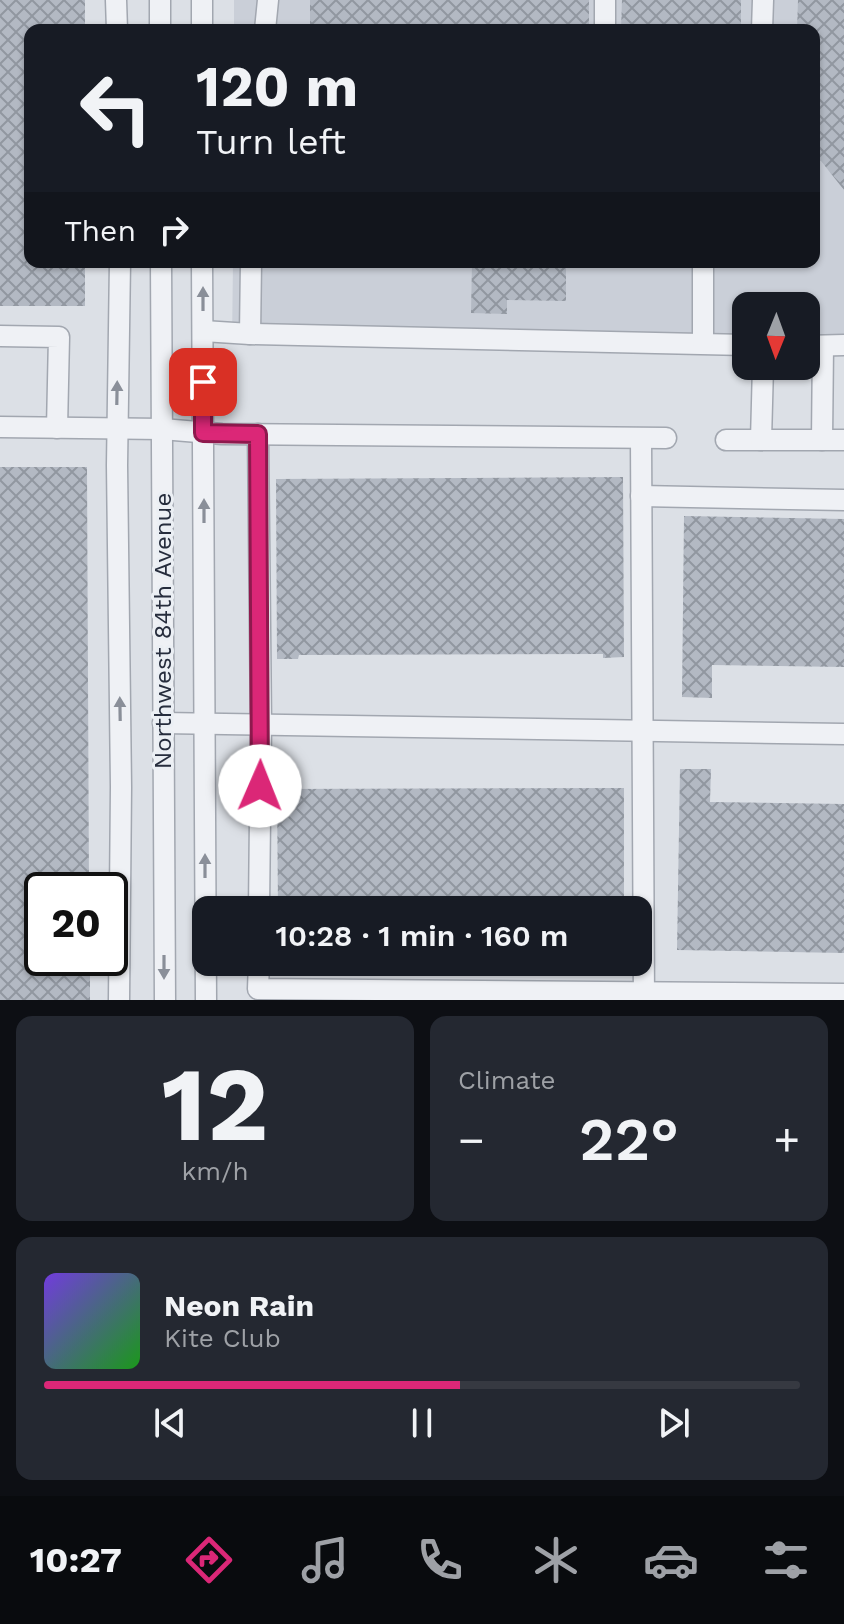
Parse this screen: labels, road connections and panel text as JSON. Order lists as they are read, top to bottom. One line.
{"streets":{"street":["Northwest 84th Avenue"]},"north":"bottom","page":{"turn":["120 m","Turn left"],"then":"Then","limit":"20","trip":"10:28 · 1 min · 160 m","tile":[["12","km/h"],"Climate"],"heat":["−","22°","+"],"song":["Neon Rain","Kite Club"],"tabs":"10:27"}}
